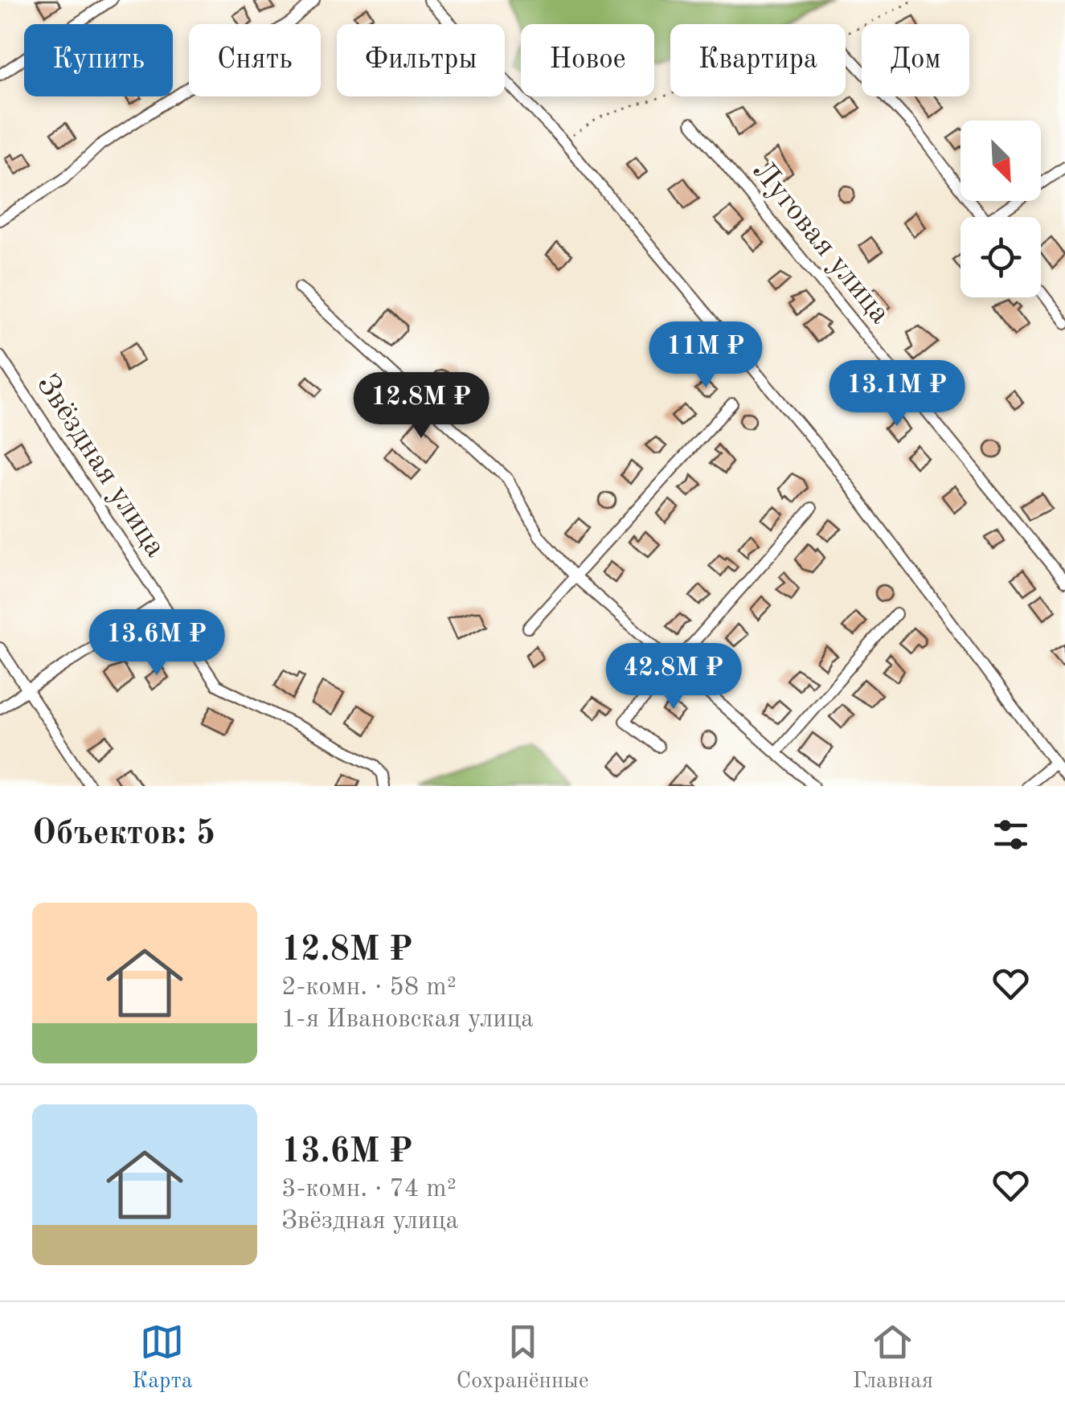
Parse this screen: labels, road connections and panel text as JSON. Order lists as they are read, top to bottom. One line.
{"streets":{"street":["Луговая улица","Звёздная улица"]},"north":"bottom right","page":{"chip":["Купить","Снять","Фильтры","Новое","Квартира","Дом"],"price":["11M ₽","13.1M ₽","12.8M ₽","13.6M ₽","42.8M ₽"],"heading":"Объектов: 5","list":[{"name":"12.8M ₽","note":"2-комн. · 58 m² · 1-я Ивановская улица"},{"name":"13.6M ₽","note":"3-комн. · 74 m² · Звёздная улица"}],"tabs":["Карта","Сохранённые","Главная"]}}
